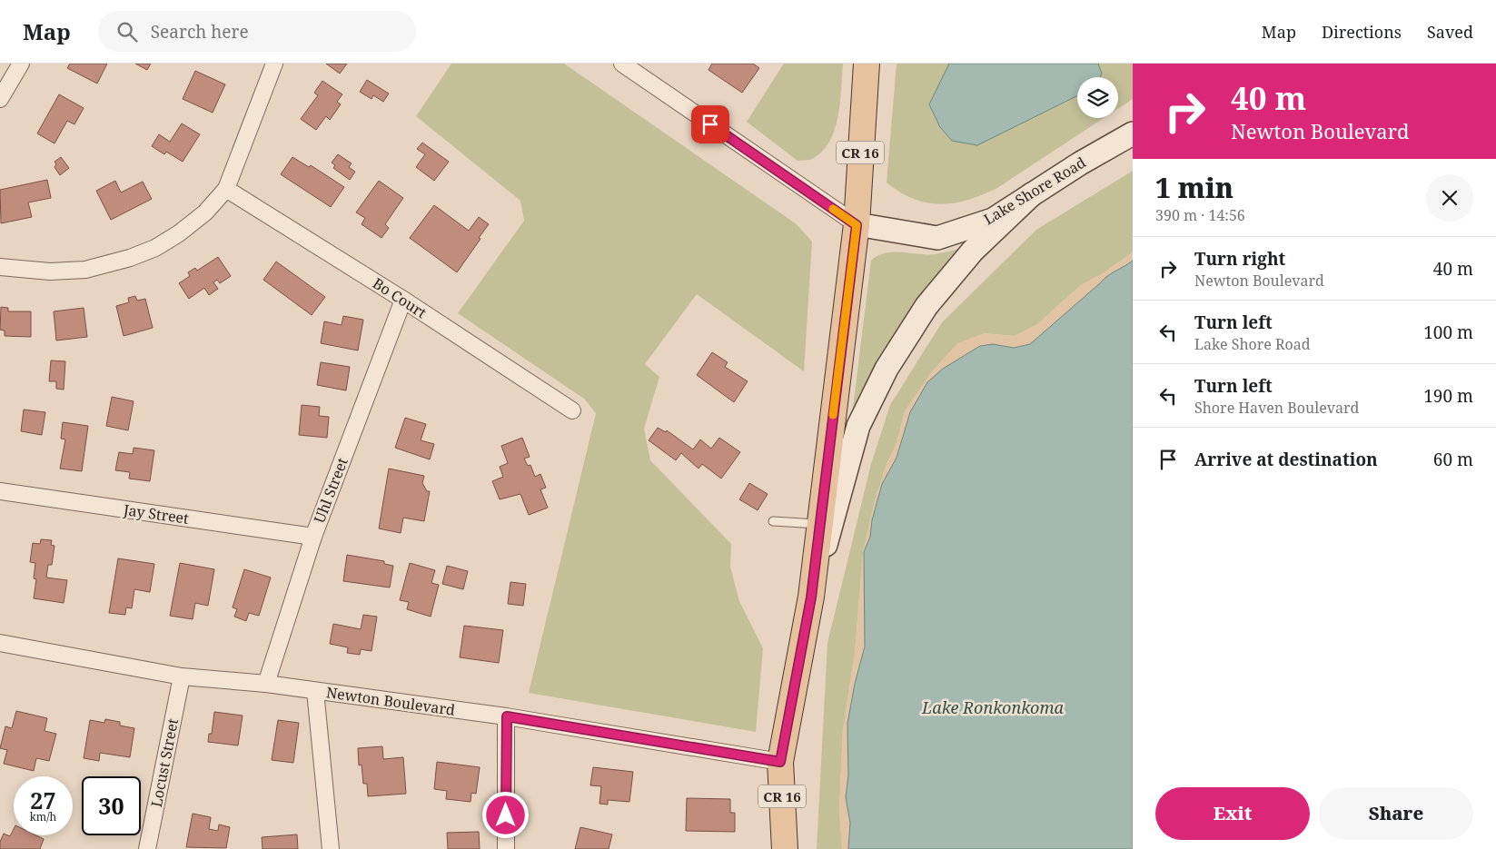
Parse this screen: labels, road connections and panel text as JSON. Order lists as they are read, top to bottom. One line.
{"streets":{"main road":["CR 16","Lake Shore Road"],"street":["Bo Court","Uhl Street","Jay Street","Newton Boulevard","Locust Street"]},"crossings":[["CR 16","Lake Shore Road"],["CR 16","Newton Boulevard"],["Bo Court","Uhl Street"],["Uhl Street","Jay Street"],["Uhl Street","Newton Boulevard"],["Newton Boulevard","Locust Street"]],"water":["Lake Ronkonkoma"],"page":{"header":"Map","search":"Search here","nav":["Map","Directions","Saved"],"turn":["40 m","Newton Boulevard"],"heading":["1 min","390 m · 14:56"],"list":[{"name":"Turn right","note":"Newton Boulevard","value":"40 m"},{"name":"Turn left","note":"Lake Shore Road","value":"100 m"},{"name":"Turn left","note":"Shore Haven Boulevard","value":"190 m"},{"name":"Arrive at destination","value":"60 m"}],"speed":"27 km/h","limit":"30","buttons":["Exit","Share"]}}
